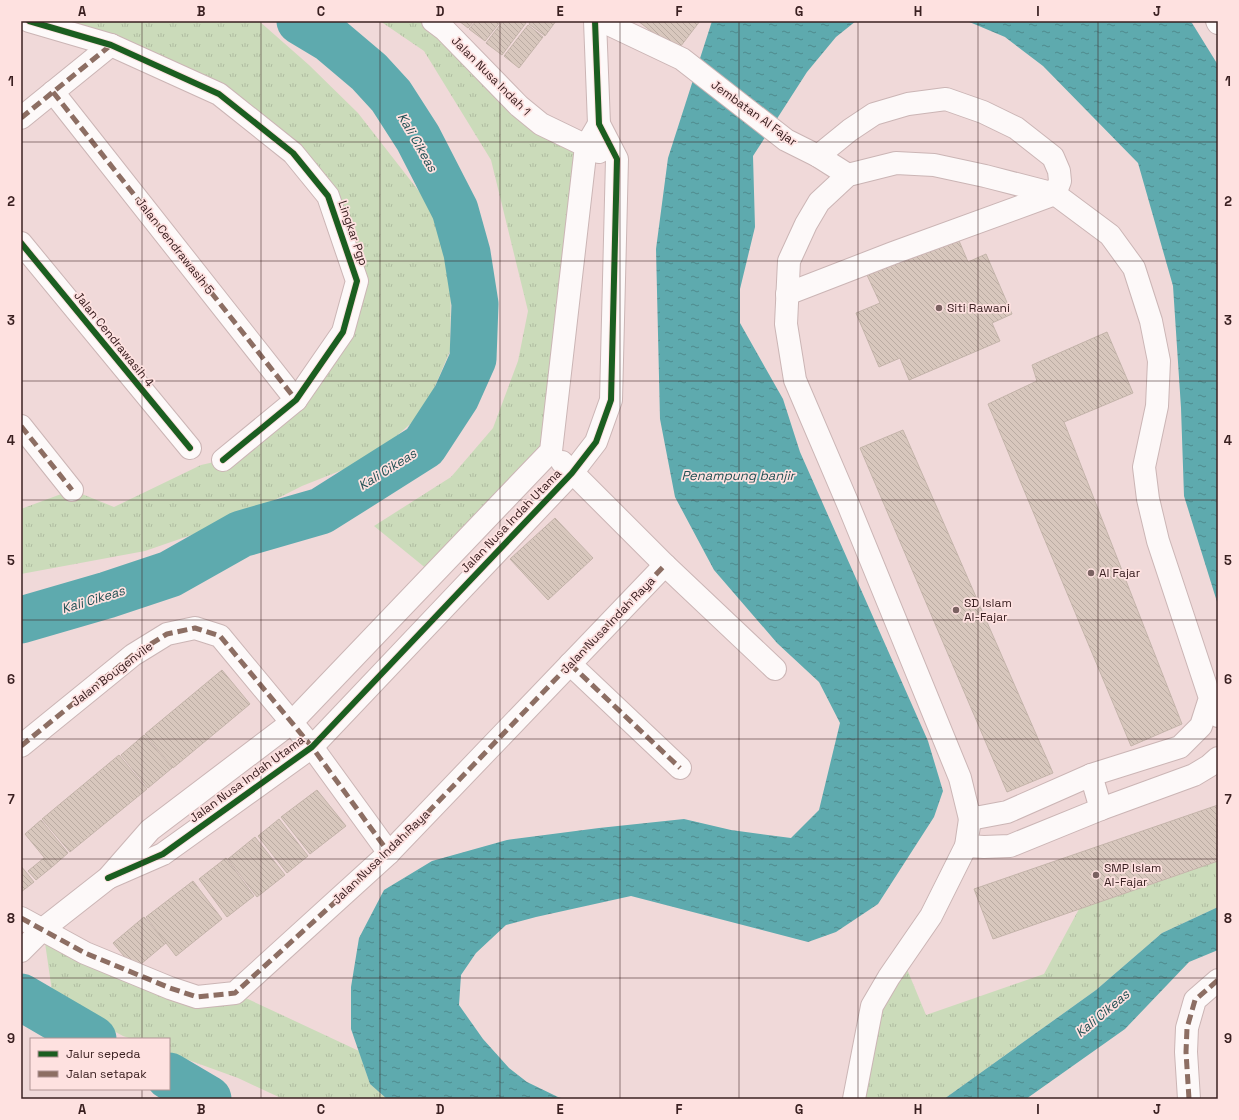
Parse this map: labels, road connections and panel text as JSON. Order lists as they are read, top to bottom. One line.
{"streets":{"street":["Jalan Nusa Indah 1","Jembatan Al Fajar","Lingkar Pgp","Jalan Cendrawasih 5","Jalan Cendrawasih 4","Jalan Nusa Indah Utama","Jalan Nusa Indah Raya","Jalan Bougenvile"]},"crossings":[["Jalan Nusa Indah 1","Jalan Nusa Indah Utama"],["Lingkar Pgp","Jalan Cendrawasih 5"],["Jalan Nusa Indah Utama","Jalan Nusa Indah Raya"],["Jalan Nusa Indah Utama","Jalan Bougenvile"],["Jalan Nusa Indah Raya","Jalan Bougenvile"]],"water":["Kali Cikeas","Penampung banjir"],"places":["Siti Rawani","Al Fajar","SD Islam Al-Fajar","SMP Islam Al-Fajar"],"legend":["Jalur sepeda","Jalan setapak"],"grid":{"columns":["A","B","C","D","E","F","G","H","I","J"],"rows":["1","2","3","4","5","6","7","8","9"]}}
